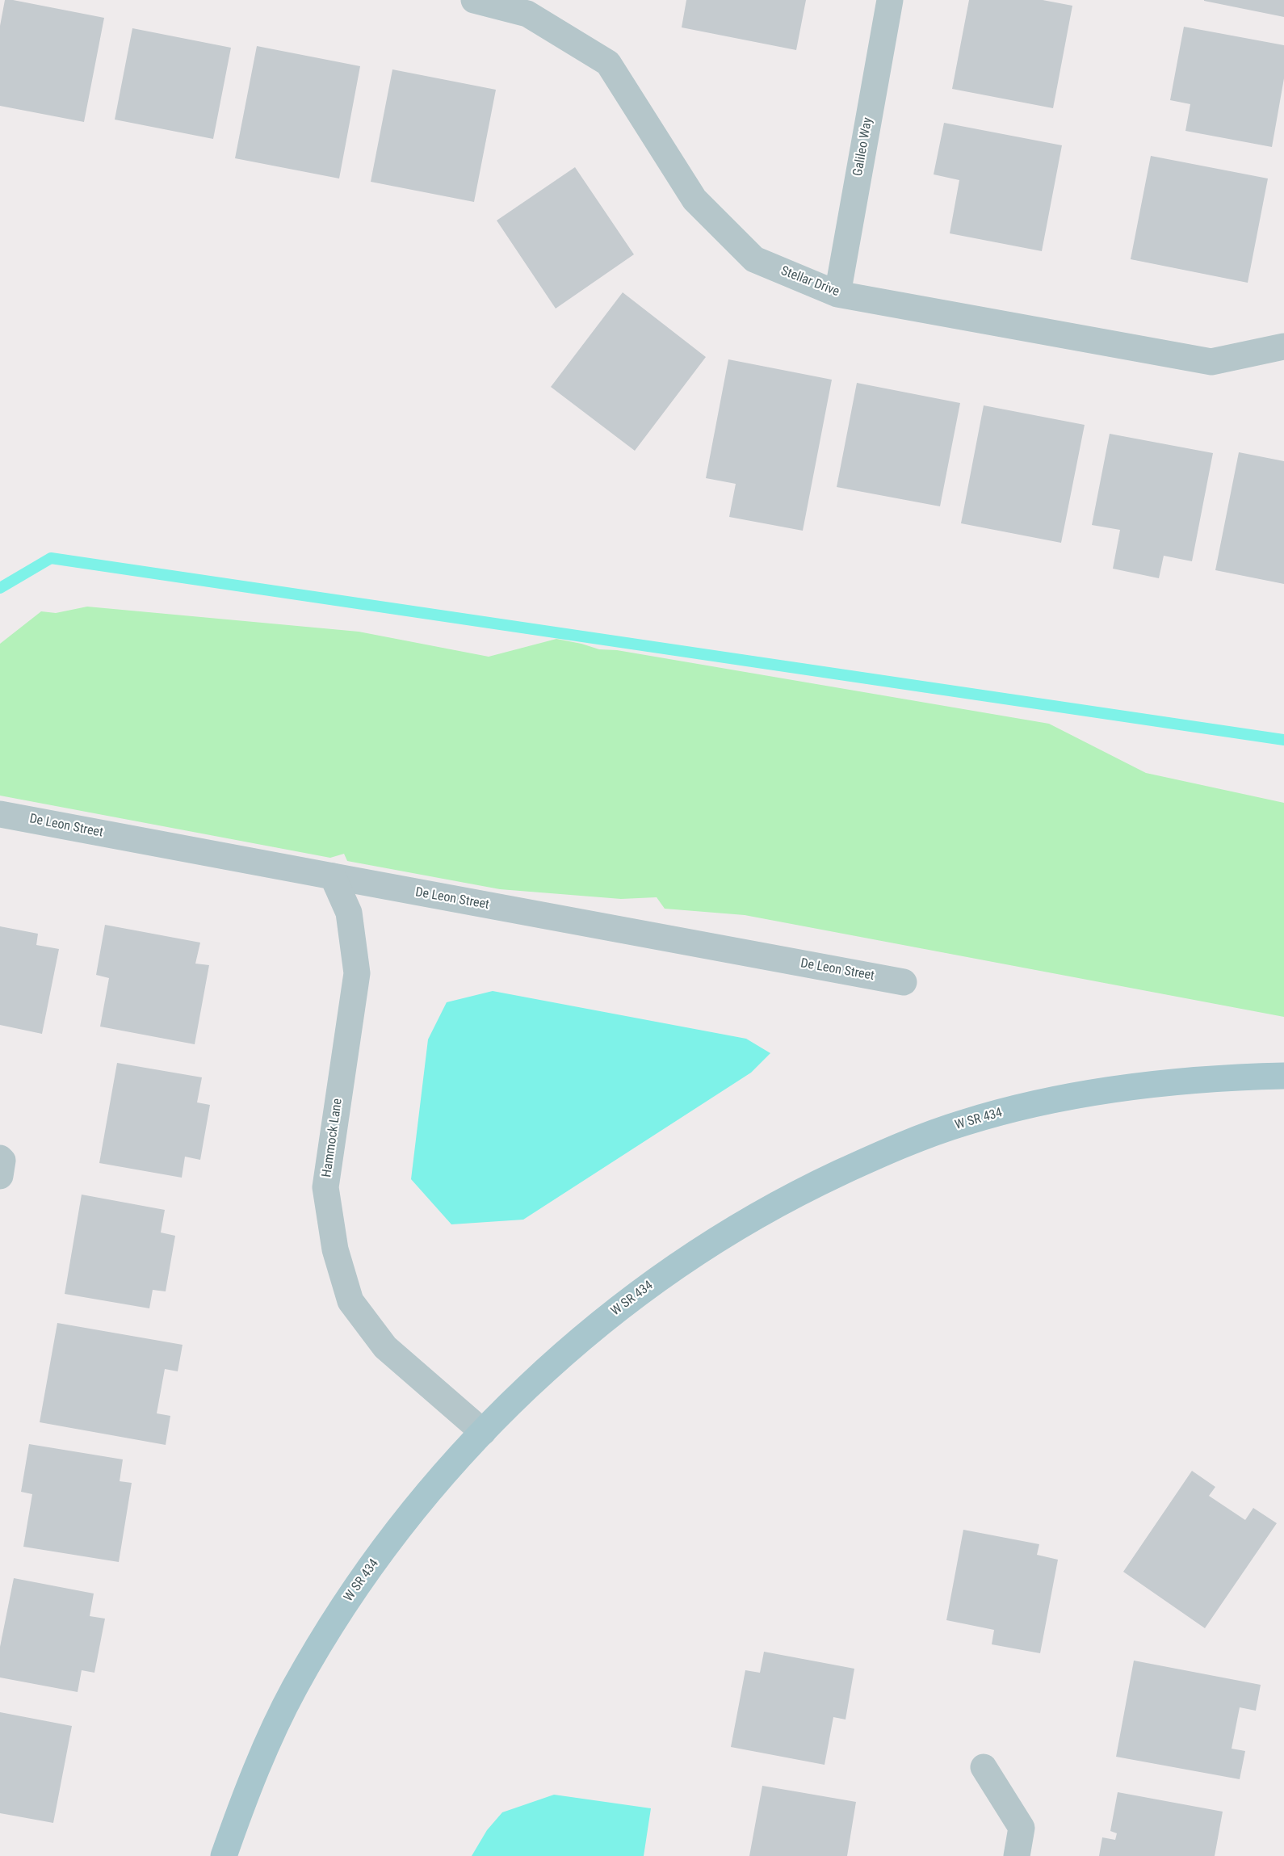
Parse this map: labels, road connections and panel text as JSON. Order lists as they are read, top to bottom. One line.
{"streets":{"main road":["W SR 434"],"street":["Galileo Way","Stellar Drive","De Leon Street","Hammock Lane"]},"crossings":[["Galileo Way","Stellar Drive"],["De Leon Street","Hammock Lane"],["W SR 434","Hammock Lane"]]}
